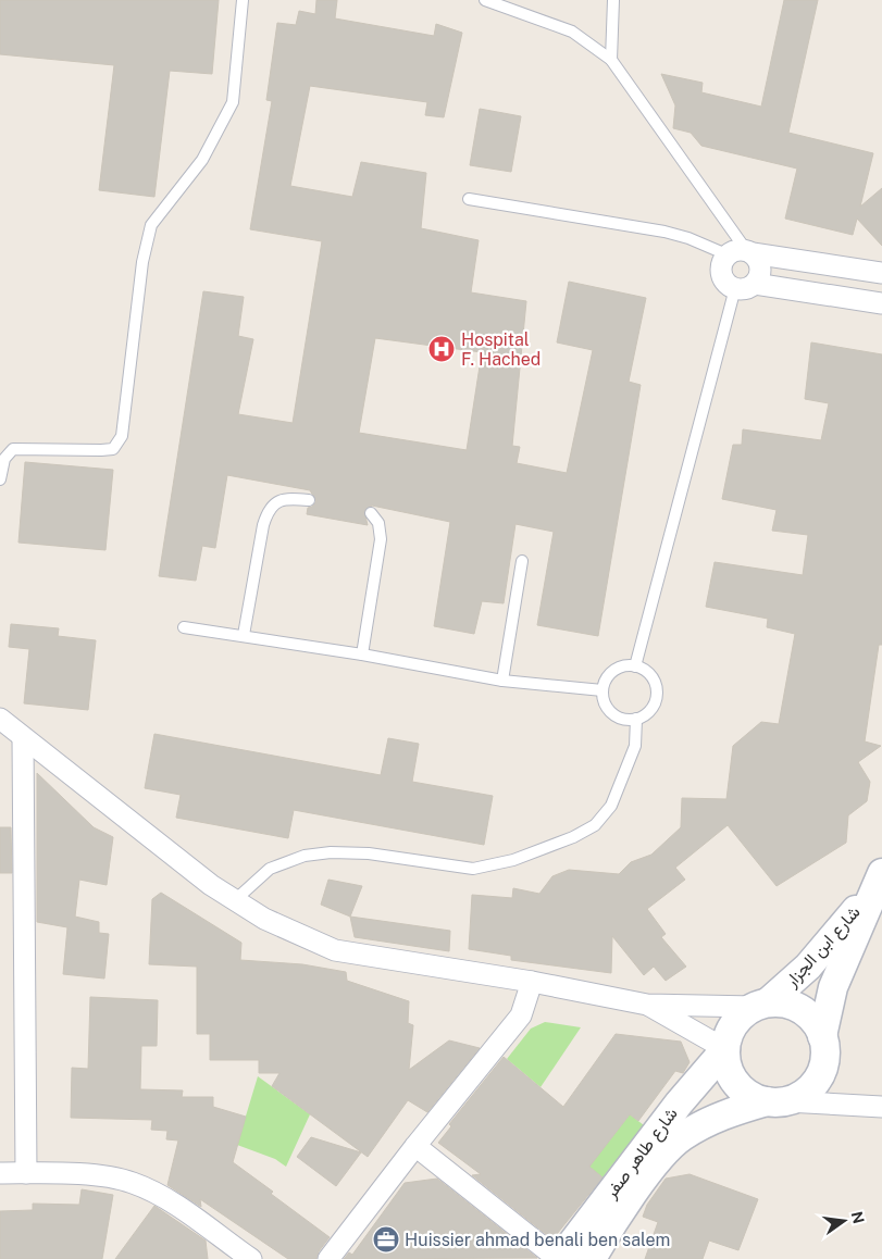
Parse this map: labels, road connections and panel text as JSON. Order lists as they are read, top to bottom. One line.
{"streets":{"main road":["شارع ابن الجزار","شارع طاهر صفر"]},"crossings":[["شارع ابن الجزار","شارع طاهر صفر"]],"places":{"hospital":["Hospital F. Hached"],"office":["Huissier ahmad benali ben salem"]},"north":"right"}
